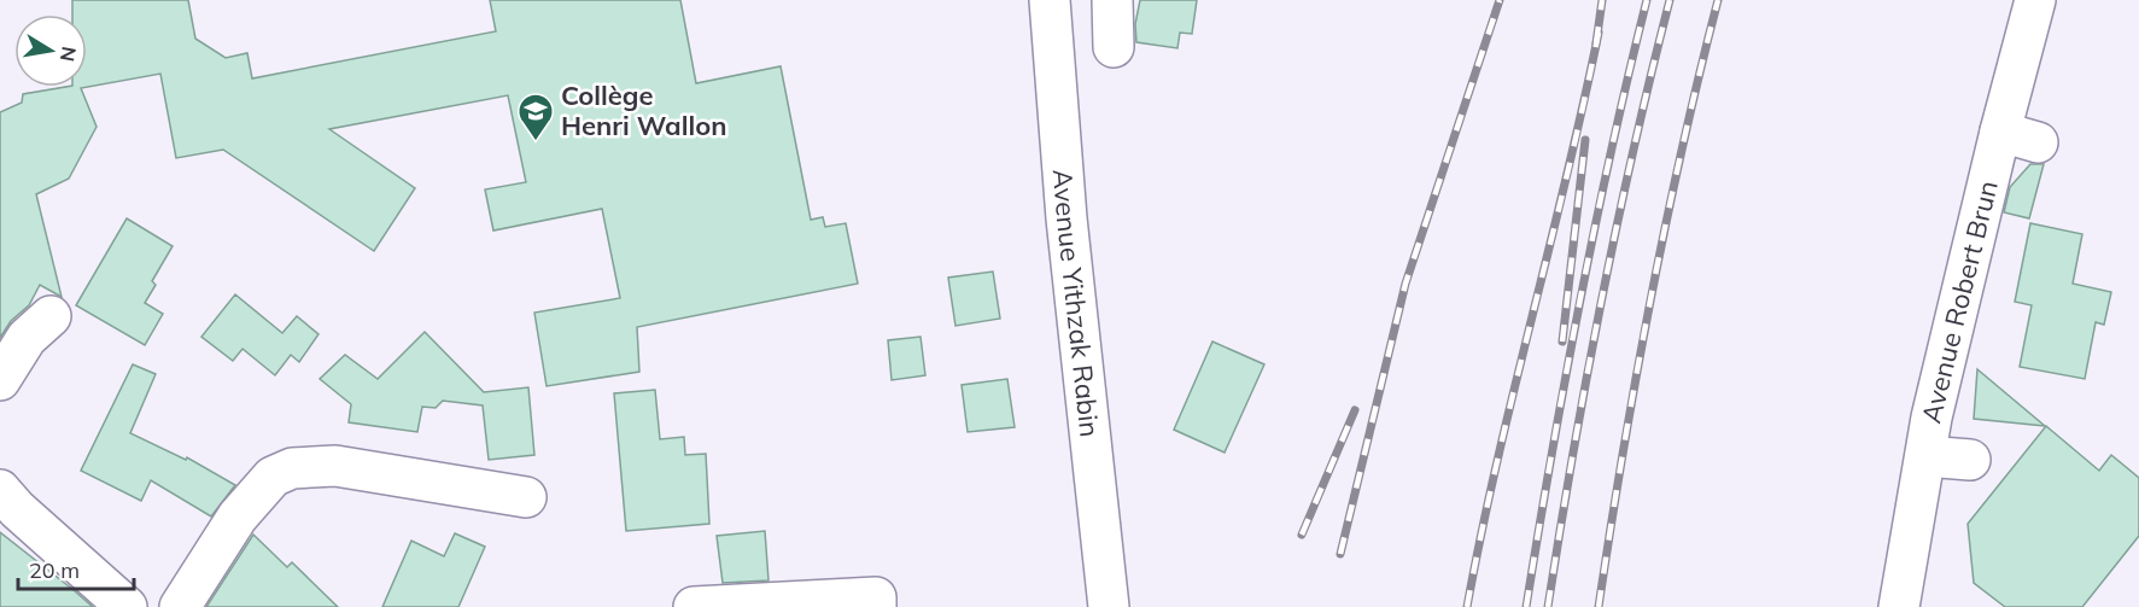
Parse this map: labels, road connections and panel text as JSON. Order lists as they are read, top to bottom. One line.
{"streets":{"street":["Avenue Robert Brun","Avenue Yithzak Rabin"]},"places":{"school or university":["Collège Henri Wallon"]},"scale_bar":"20 m","north":"right"}
